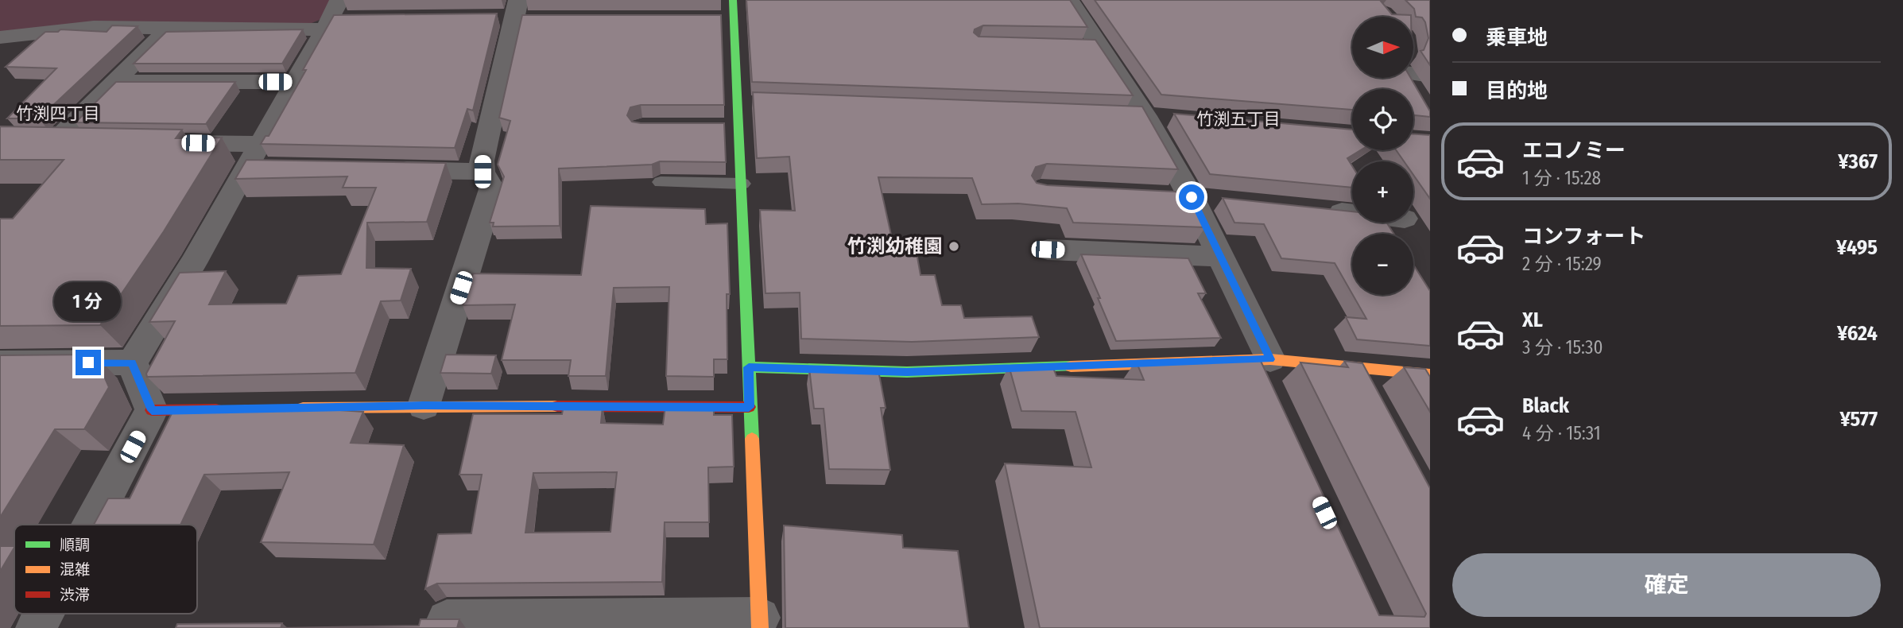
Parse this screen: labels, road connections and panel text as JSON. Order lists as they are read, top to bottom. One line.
{"districts":["竹渕四丁目","竹渕五丁目"],"places":["竹渕幼稚園"],"legend":["順調","混雑","渋滞"],"north":"right","page":{"banner":["乗車地","目的地"],"map_buttons":["+","−"],"list":[{"name":"エコノミー","note":"1 分 · 15:28","value":"¥367"},{"name":"コンフォート","note":"2 分 · 15:29","value":"¥495"},{"name":"XL","note":"3 分 · 15:30","value":"¥624"},{"name":"Black","note":"4 分 · 15:31","value":"¥577"}],"bubble":"1 分","buttons":"確定"}}
